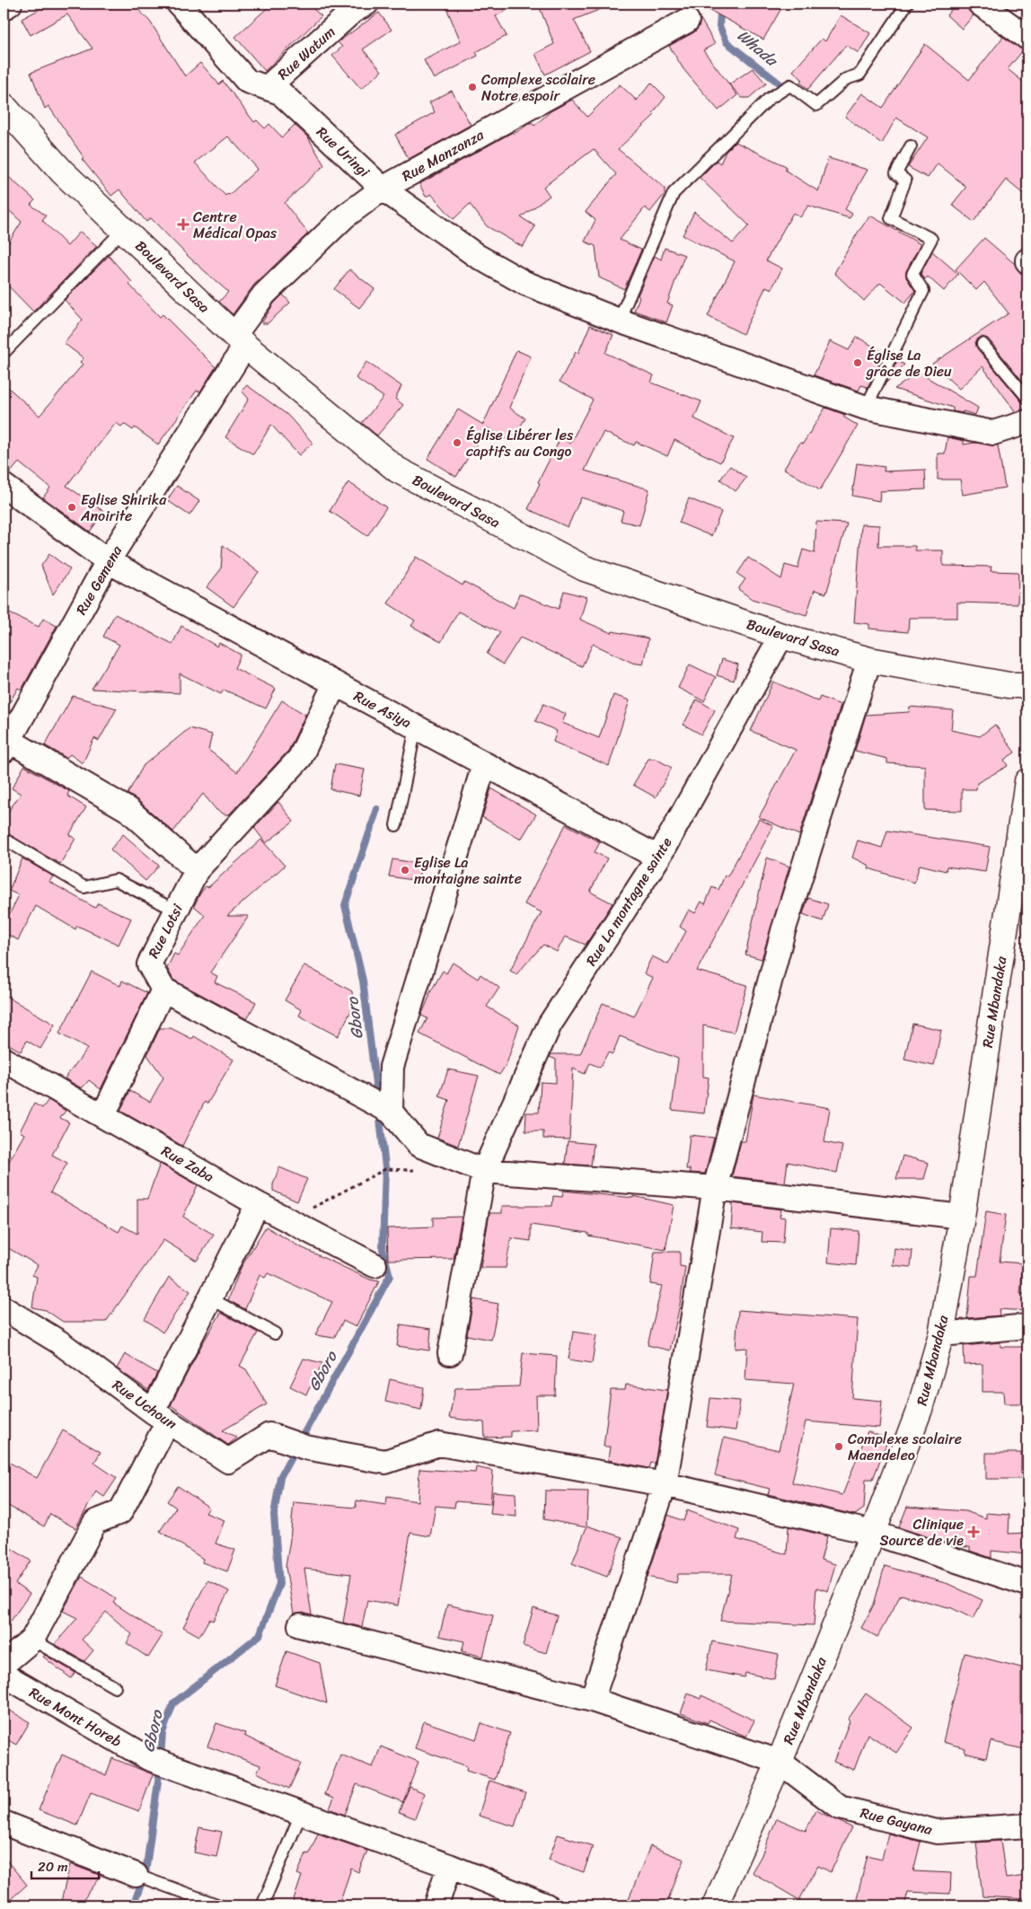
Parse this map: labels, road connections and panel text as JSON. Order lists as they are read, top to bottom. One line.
{"streets":{"street":["Rue Watum","Rue Uringi","Rue Manzanza","Boulevard Sasa","Rue Gemena","Rue Asiya","Rue La montagne sainte","Rue Lotsi","Rue Mbandaka","Rue Zaba","Rue Uchoun","Rue Mont Horeb","Rue Gayana"]},"crossings":[["Rue Watum","Rue Uringi"],["Rue Uringi","Rue Manzanza"],["Rue Manzanza","Boulevard Sasa"],["Rue Manzanza","Rue Gemena"],["Boulevard Sasa","Rue Gemena"],["Boulevard Sasa","Rue La montagne sainte"],["Rue Gemena","Rue Asiya"],["Rue Asiya","Rue La montagne sainte"],["Rue Asiya","Rue Lotsi"],["Rue Mbandaka","Rue Gayana"]],"water":["Whada","Gboro"],"places":{"other":["Complexe scolaire Notre espoir","Église La grâce de Dieu","Église Libérer les captifs au Congo","Eglise Shirika Anoirite","Eglise La montaigne sainte","Complexe scolaire Maendeleo"],"health":["Centre Médical Opas","Clinique Source de vie"]},"scale_bar":"20 m"}
